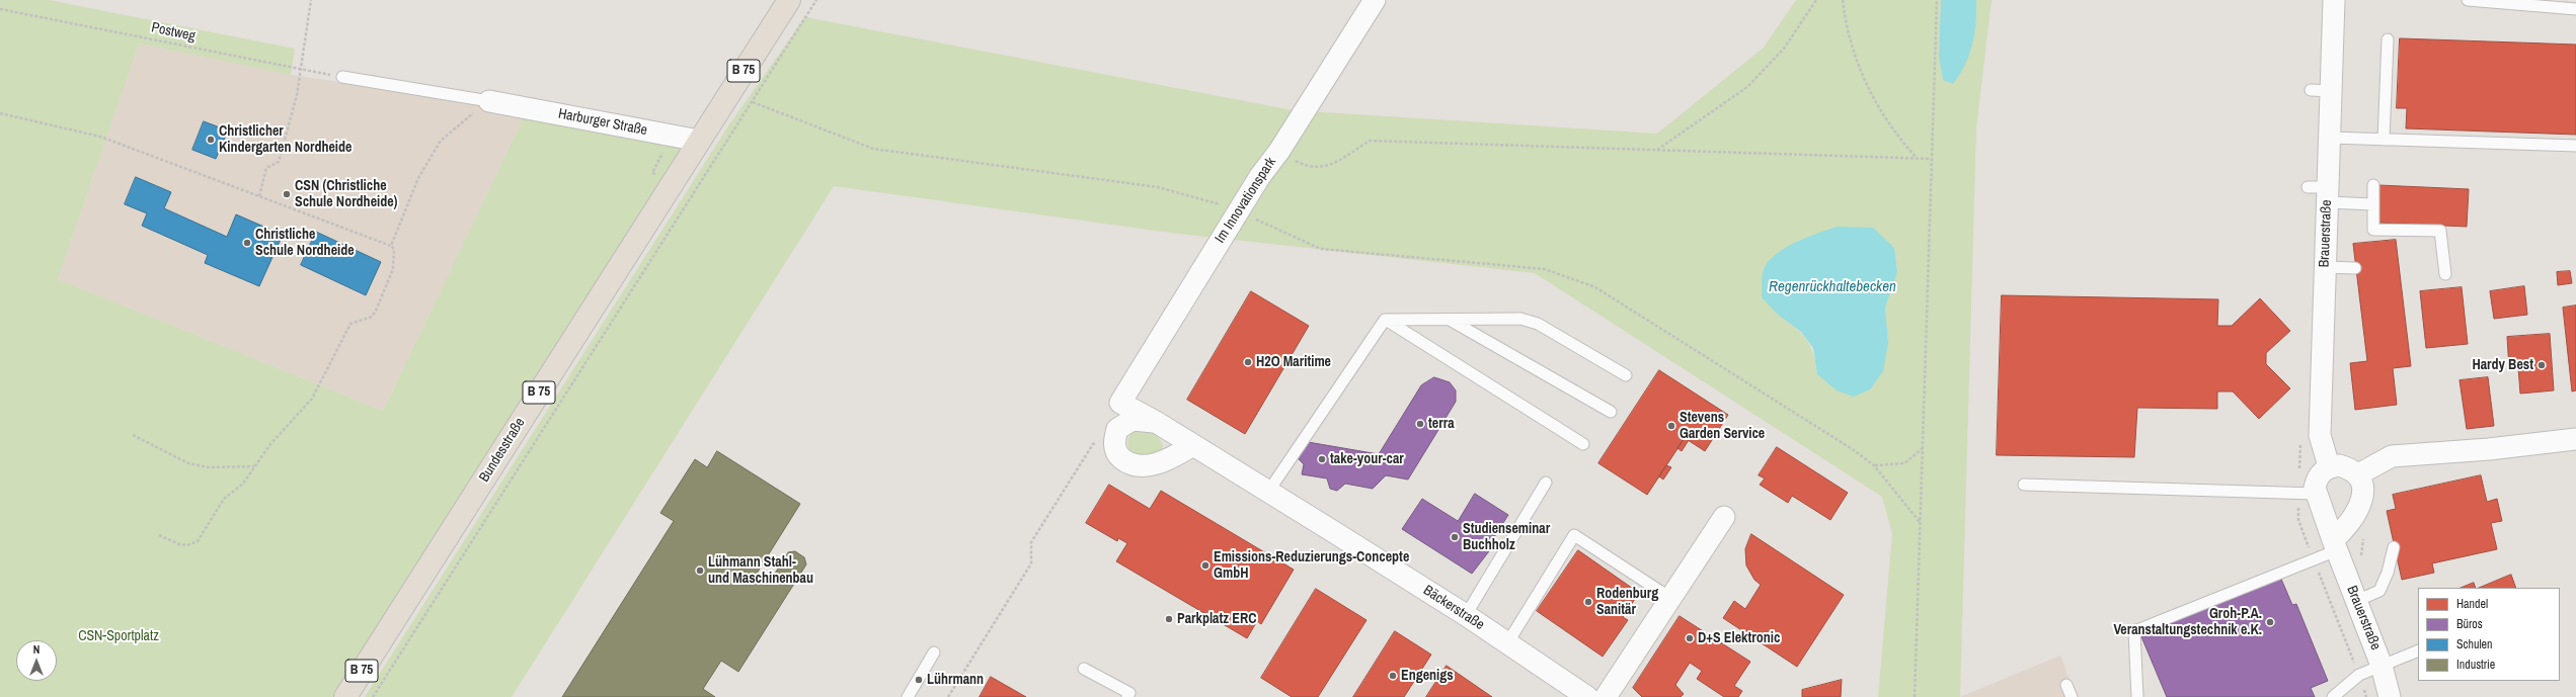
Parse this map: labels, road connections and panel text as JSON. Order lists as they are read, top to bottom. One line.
{"streets":{"main road":["B 75","Bundesstraße"],"street":["Harburger Straße","Im Innovationspark","Brauerstraße","Bäckerstraße"],"path":["Postweg"]},"crossings":[["Postweg","Harburger Straße"],["B 75","Harburger Straße"],["B 75","Bundesstraße"],["Harburger Straße","Bundesstraße"],["Im Innovationspark","Bäckerstraße"]],"water":["Regenrückhaltebecken"],"parks":["CSN-Sportplatz"],"places":["Christlicher Kindergarten Nordheide","CSN (Christliche Schule Nordheide)","Christliche Schule Nordheide","H2O Maritime","Hardy Best","terra","Stevens Garden Service","take-your-car","Studienseminar Buchholz","Emissions-Reduzierungs-Concepte GmbH","Lühmann Stahl- und Maschinenbau","Rodenburg Sanitär","Parkplatz ERC","Groh-P.A. Veranstaltungstechnik e.K.","D+S Elektronic","Engenigs","Lührmann"],"legend":["Handel","Büros","Schulen","Industrie"],"north":"top"}
